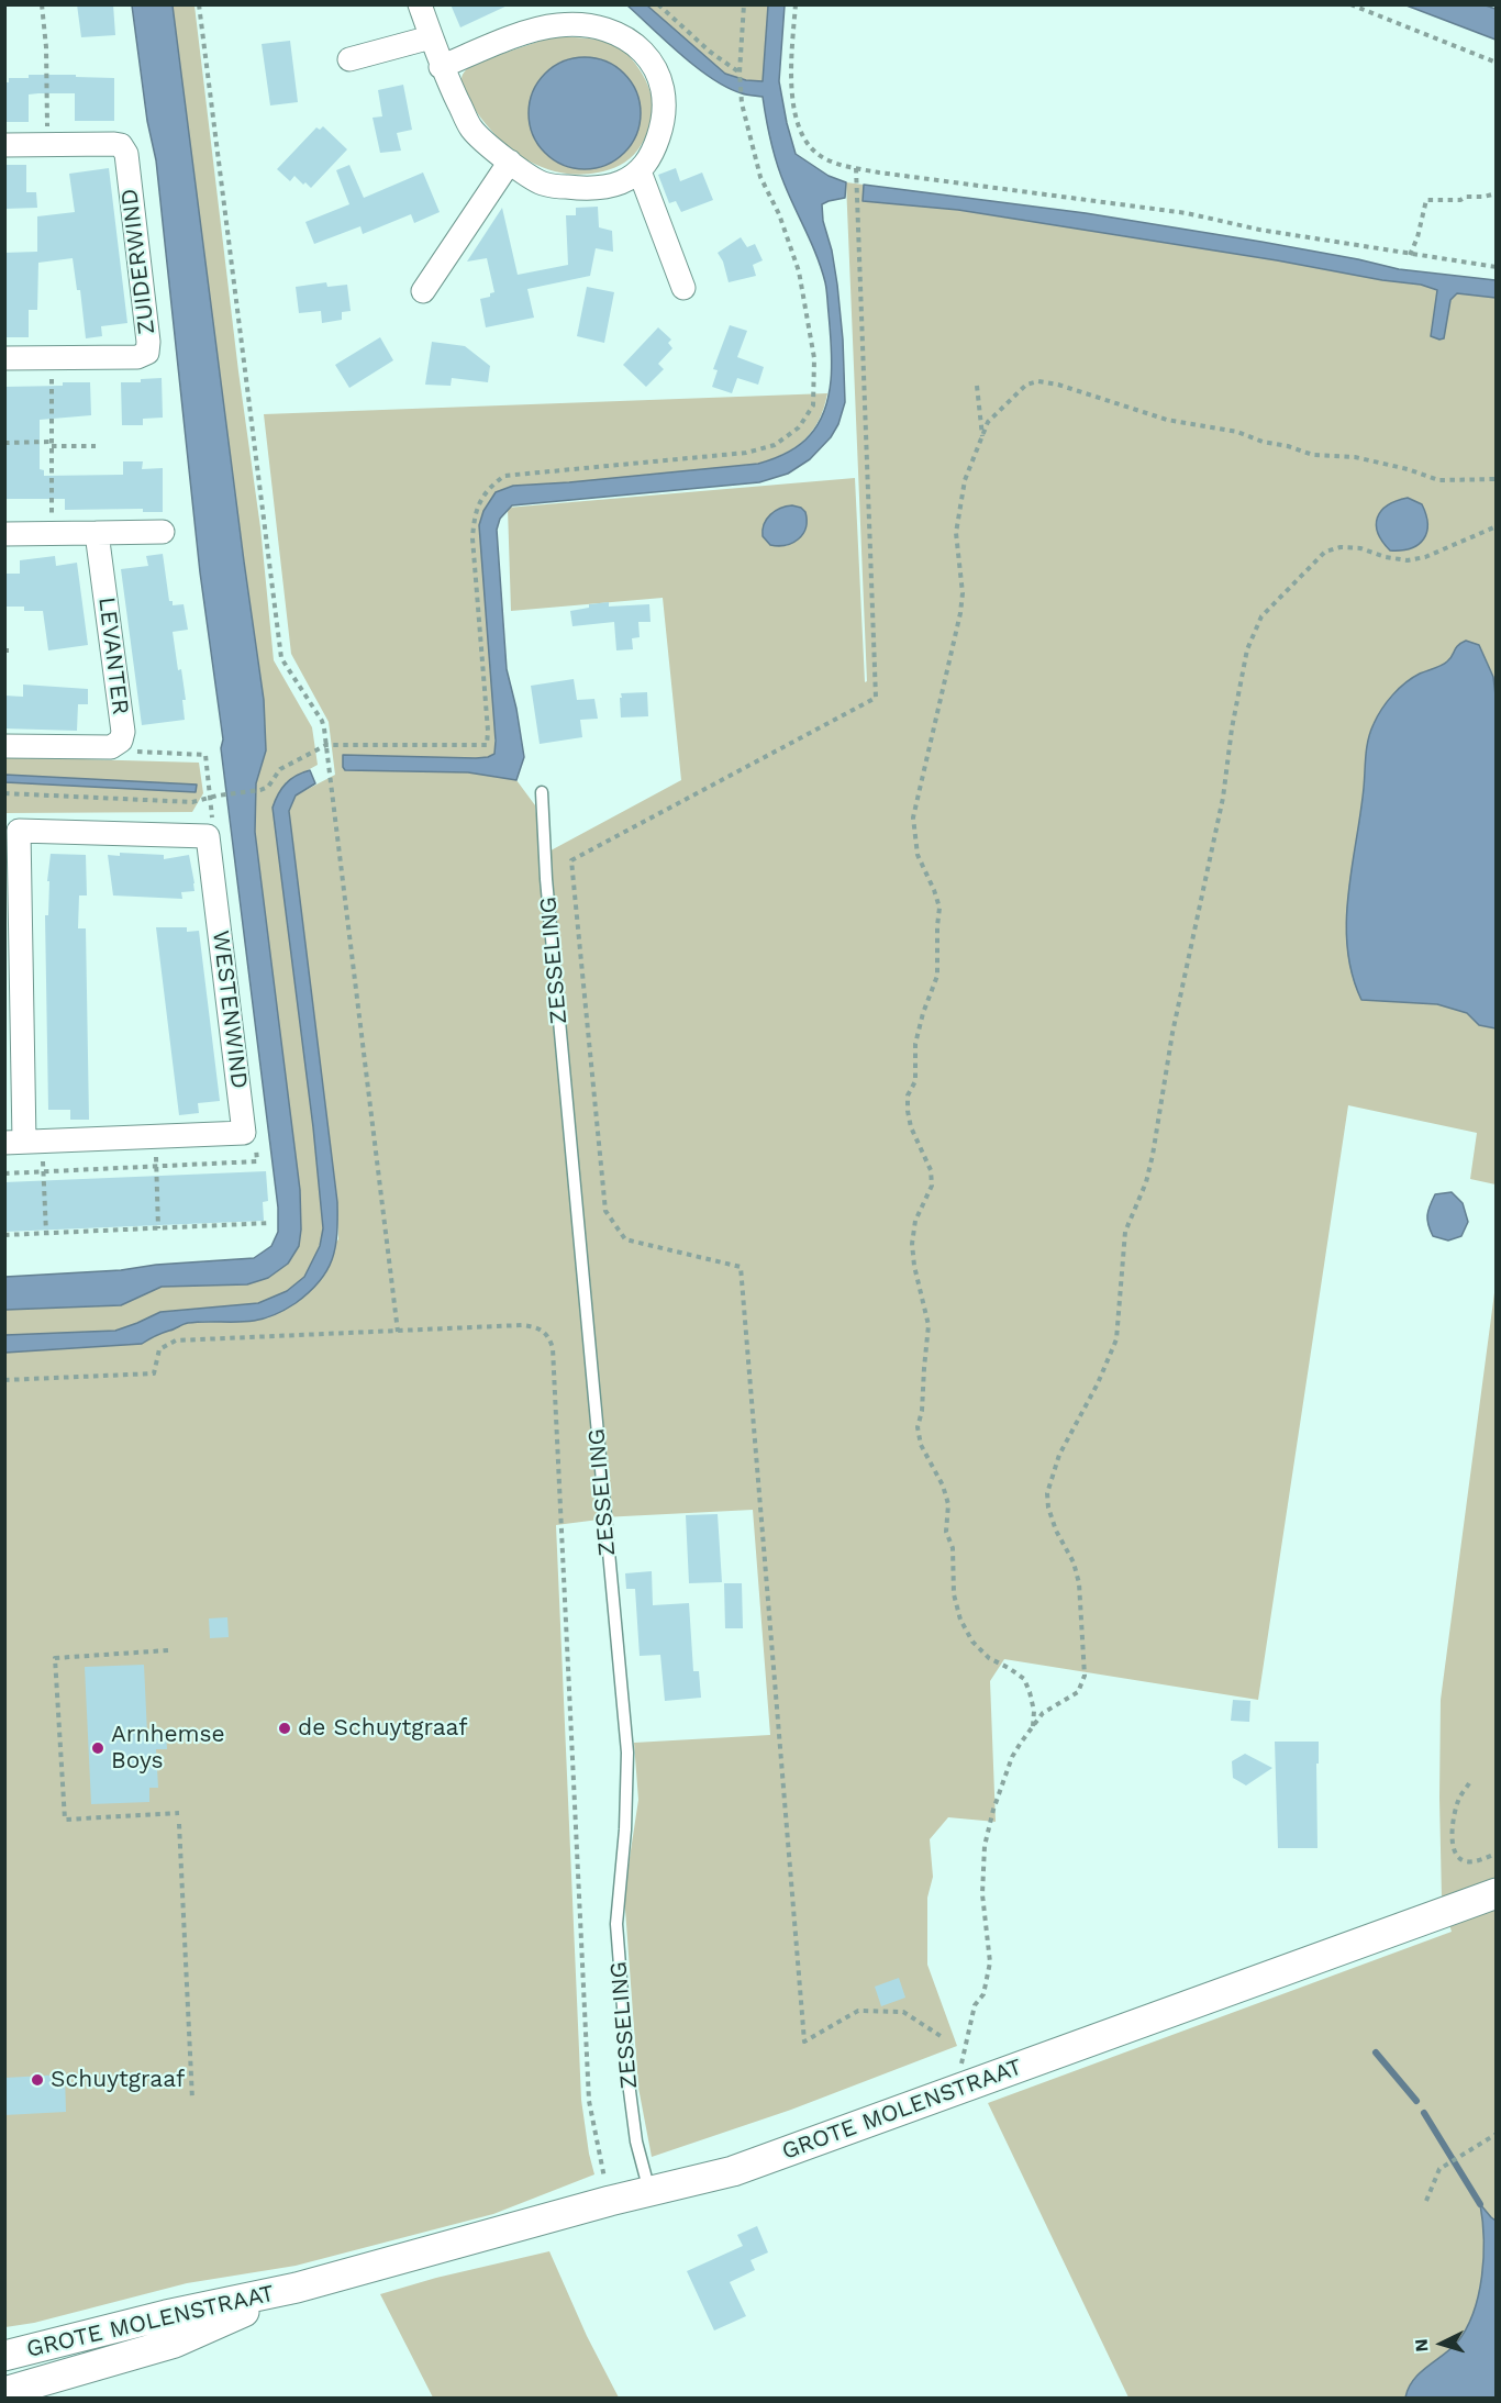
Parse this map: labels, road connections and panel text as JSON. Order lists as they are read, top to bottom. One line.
{"streets":{"street":["ZUIDERWIND","LEVANTER","WESTENWIND","GROTE MOLENSTRAAT"],"lane":["ZESSELING"]},"crossings":[["ZESSELING","GROTE MOLENSTRAAT"]],"places":["de Schuytgraaf","Arnhemse Boys","Schuytgraaf"],"north":"left"}
